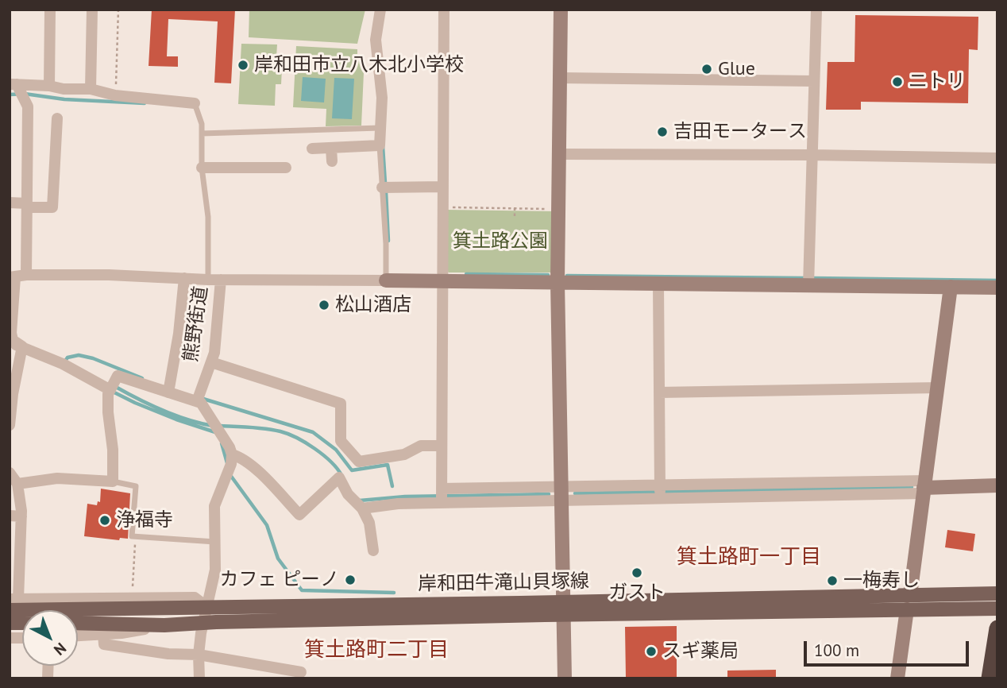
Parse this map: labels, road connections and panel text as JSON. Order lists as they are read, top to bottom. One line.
{"streets":{"main road":["岸和田牛滝山貝塚線"],"street":["熊野街道"]},"districts":["箕土路町一丁目","箕土路町二丁目"],"parks":["箕土路公園"],"places":["岸和田市立八木北小学校","Glue","ニトリ","吉田モータース","松山酒店","浄福寺","ガスト","カフェ ピーノ","一梅寿し","スギ薬局"],"scale_bar":"100 m","north":"bottom right"}
